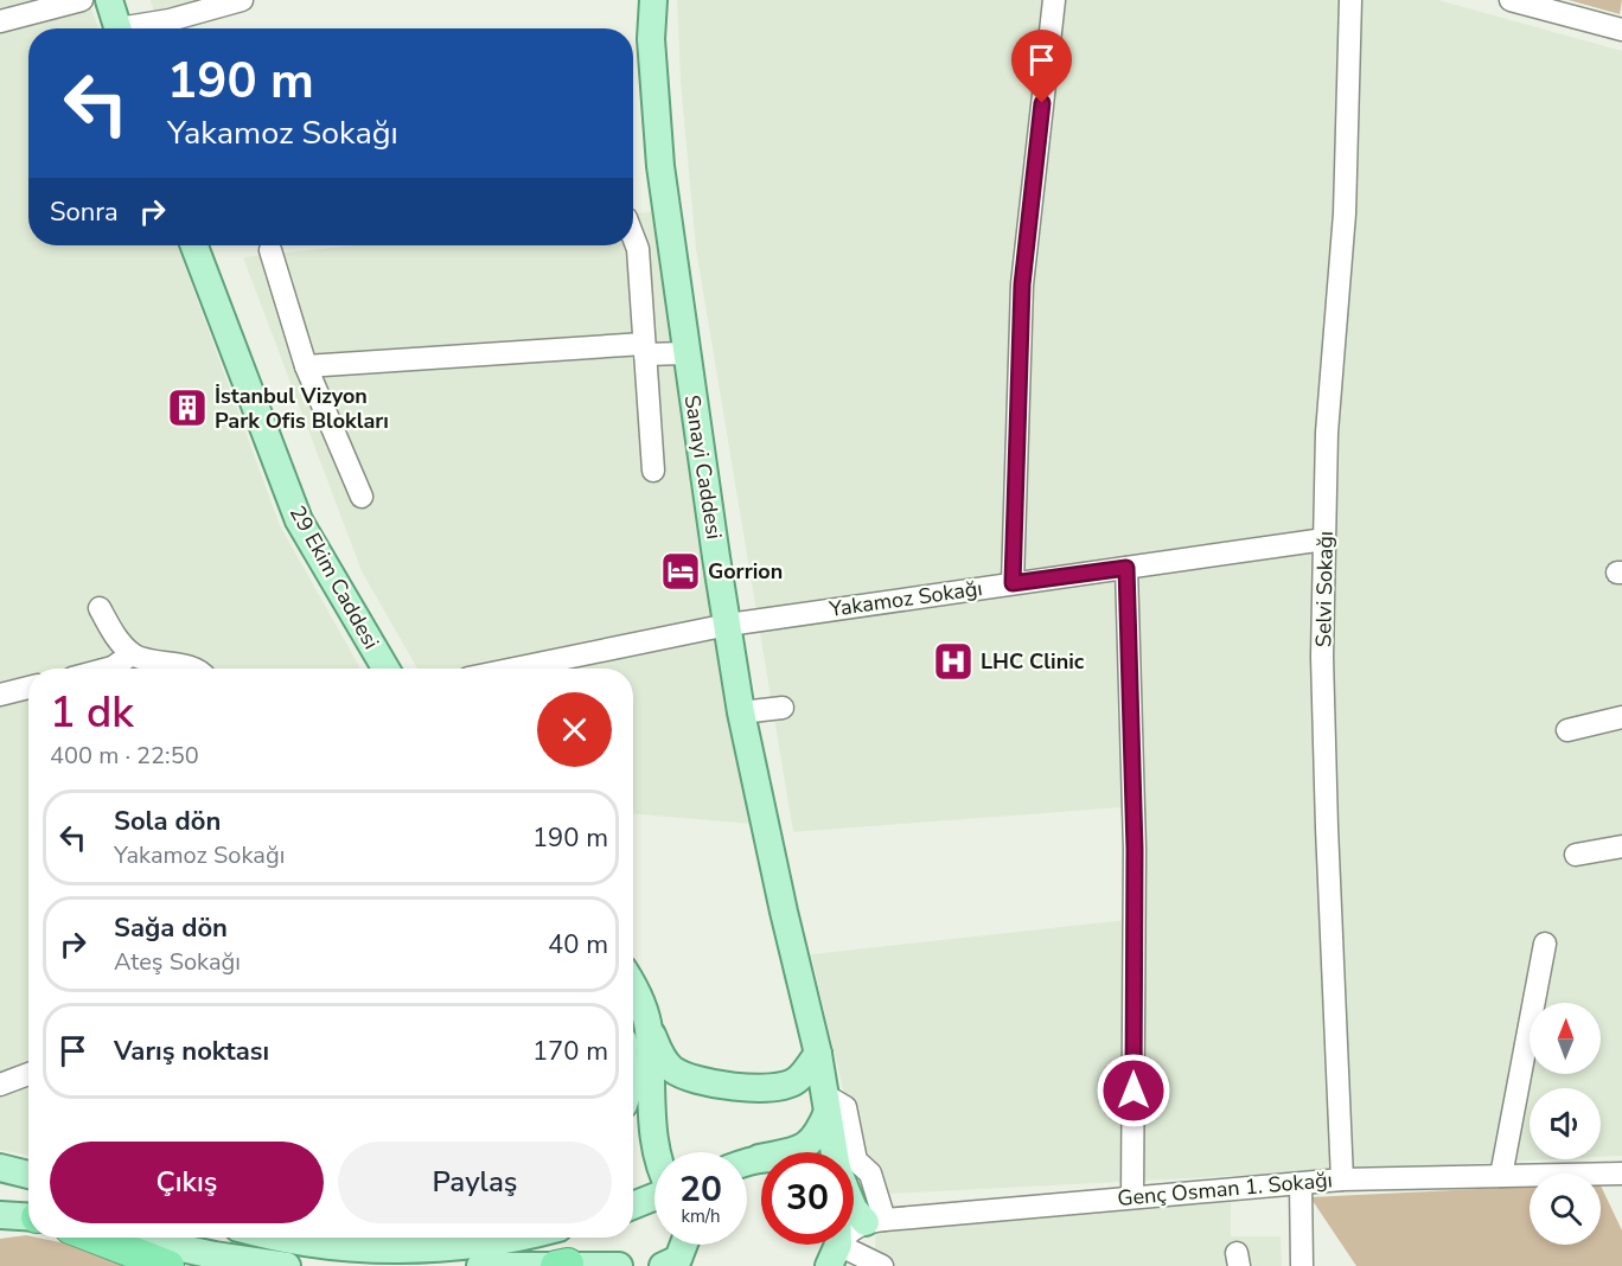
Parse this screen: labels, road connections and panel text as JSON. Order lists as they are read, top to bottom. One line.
{"streets":{"main road":["Sanayi Caddesi","29 Ekim Caddesi"],"street":["Selvi Sokağı","Yakamoz Sokağı","Genç Osman 1. Sokağı"]},"crossings":[["Sanayi Caddesi","Yakamoz Sokağı"],["Sanayi Caddesi","Genç Osman 1. Sokağı"],["Selvi Sokağı","Yakamoz Sokağı"],["Selvi Sokağı","Genç Osman 1. Sokağı"]],"places":{"building":["İstanbul Vizyon Park Ofis Blokları"],"hotel":["Gorrion"],"hospital":["LHC Clinic"]},"north":"top","page":{"turn":["190 m","Yakamoz Sokağı"],"then":"Sonra","heading":["1 dk","400 m · 22:50"],"list":[{"name":"Sola dön","note":"Yakamoz Sokağı","value":"190 m"},{"name":"Sağa dön","note":"Ateş Sokağı","value":"40 m"},{"name":"Varış noktası","value":"170 m"}],"buttons":["Çıkış","Paylaş"],"speed":"20 km/h","limit":"30"}}
